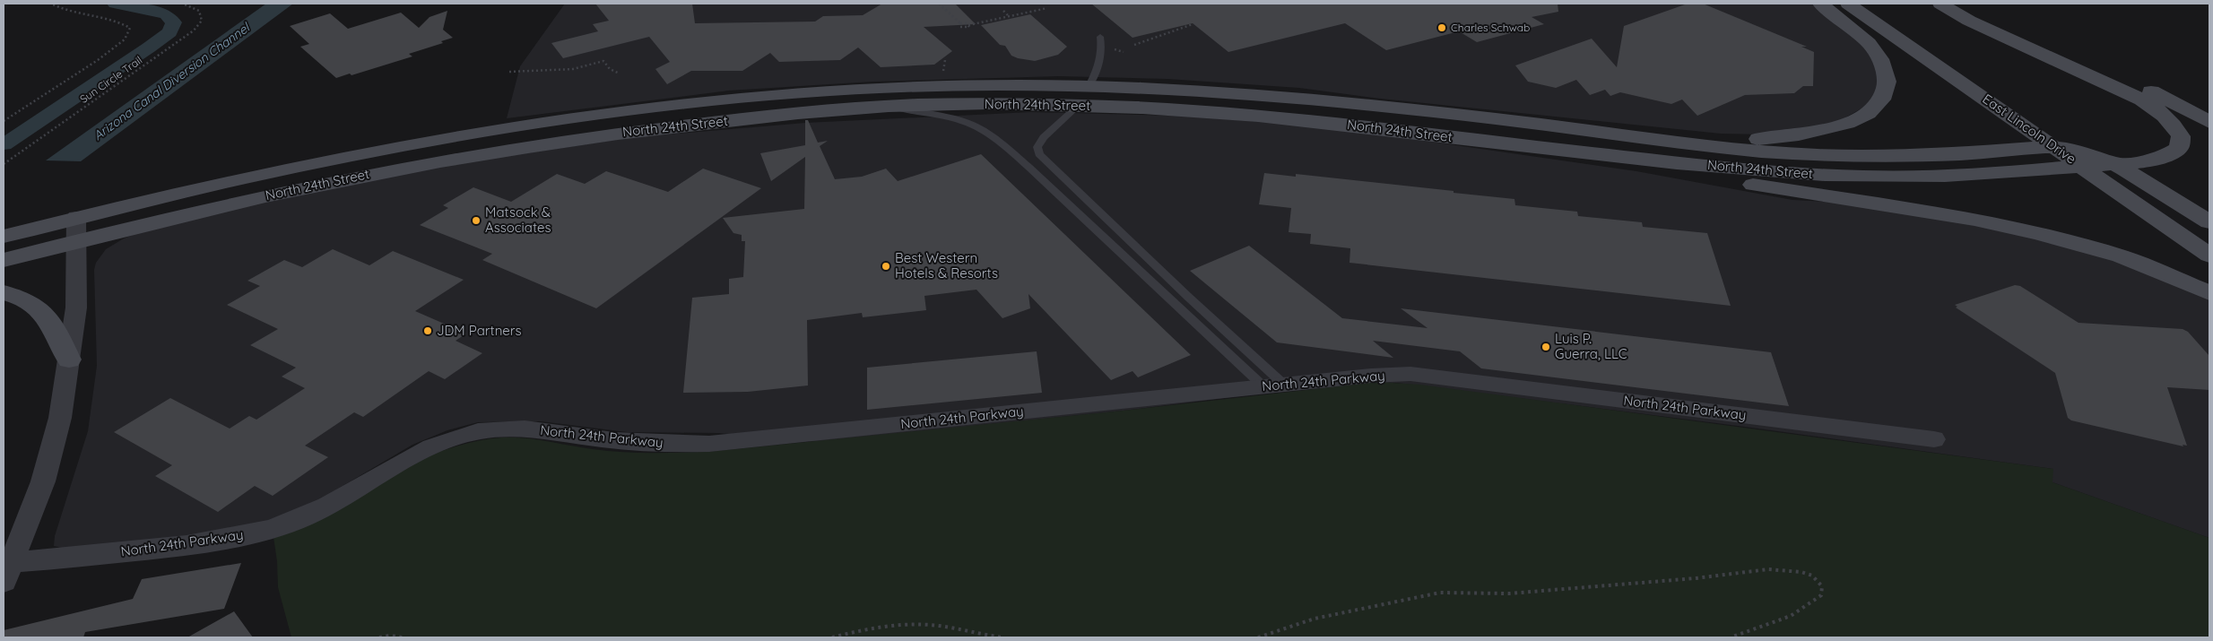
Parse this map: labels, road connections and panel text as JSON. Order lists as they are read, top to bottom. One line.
{"streets":{"main road":["North 24th Street","East Lincoln Drive"],"street":["North 24th Parkway"],"path":["Sun Circle Trail"]},"crossings":[["North 24th Street","East Lincoln Drive"]],"water":["Arizona Canal Diversion Channel"],"places":["Charles Schwab","Matsock & Associates","Best Western Hotels & Resorts","JDM Partners","Luis P. Guerra, LLC"]}
